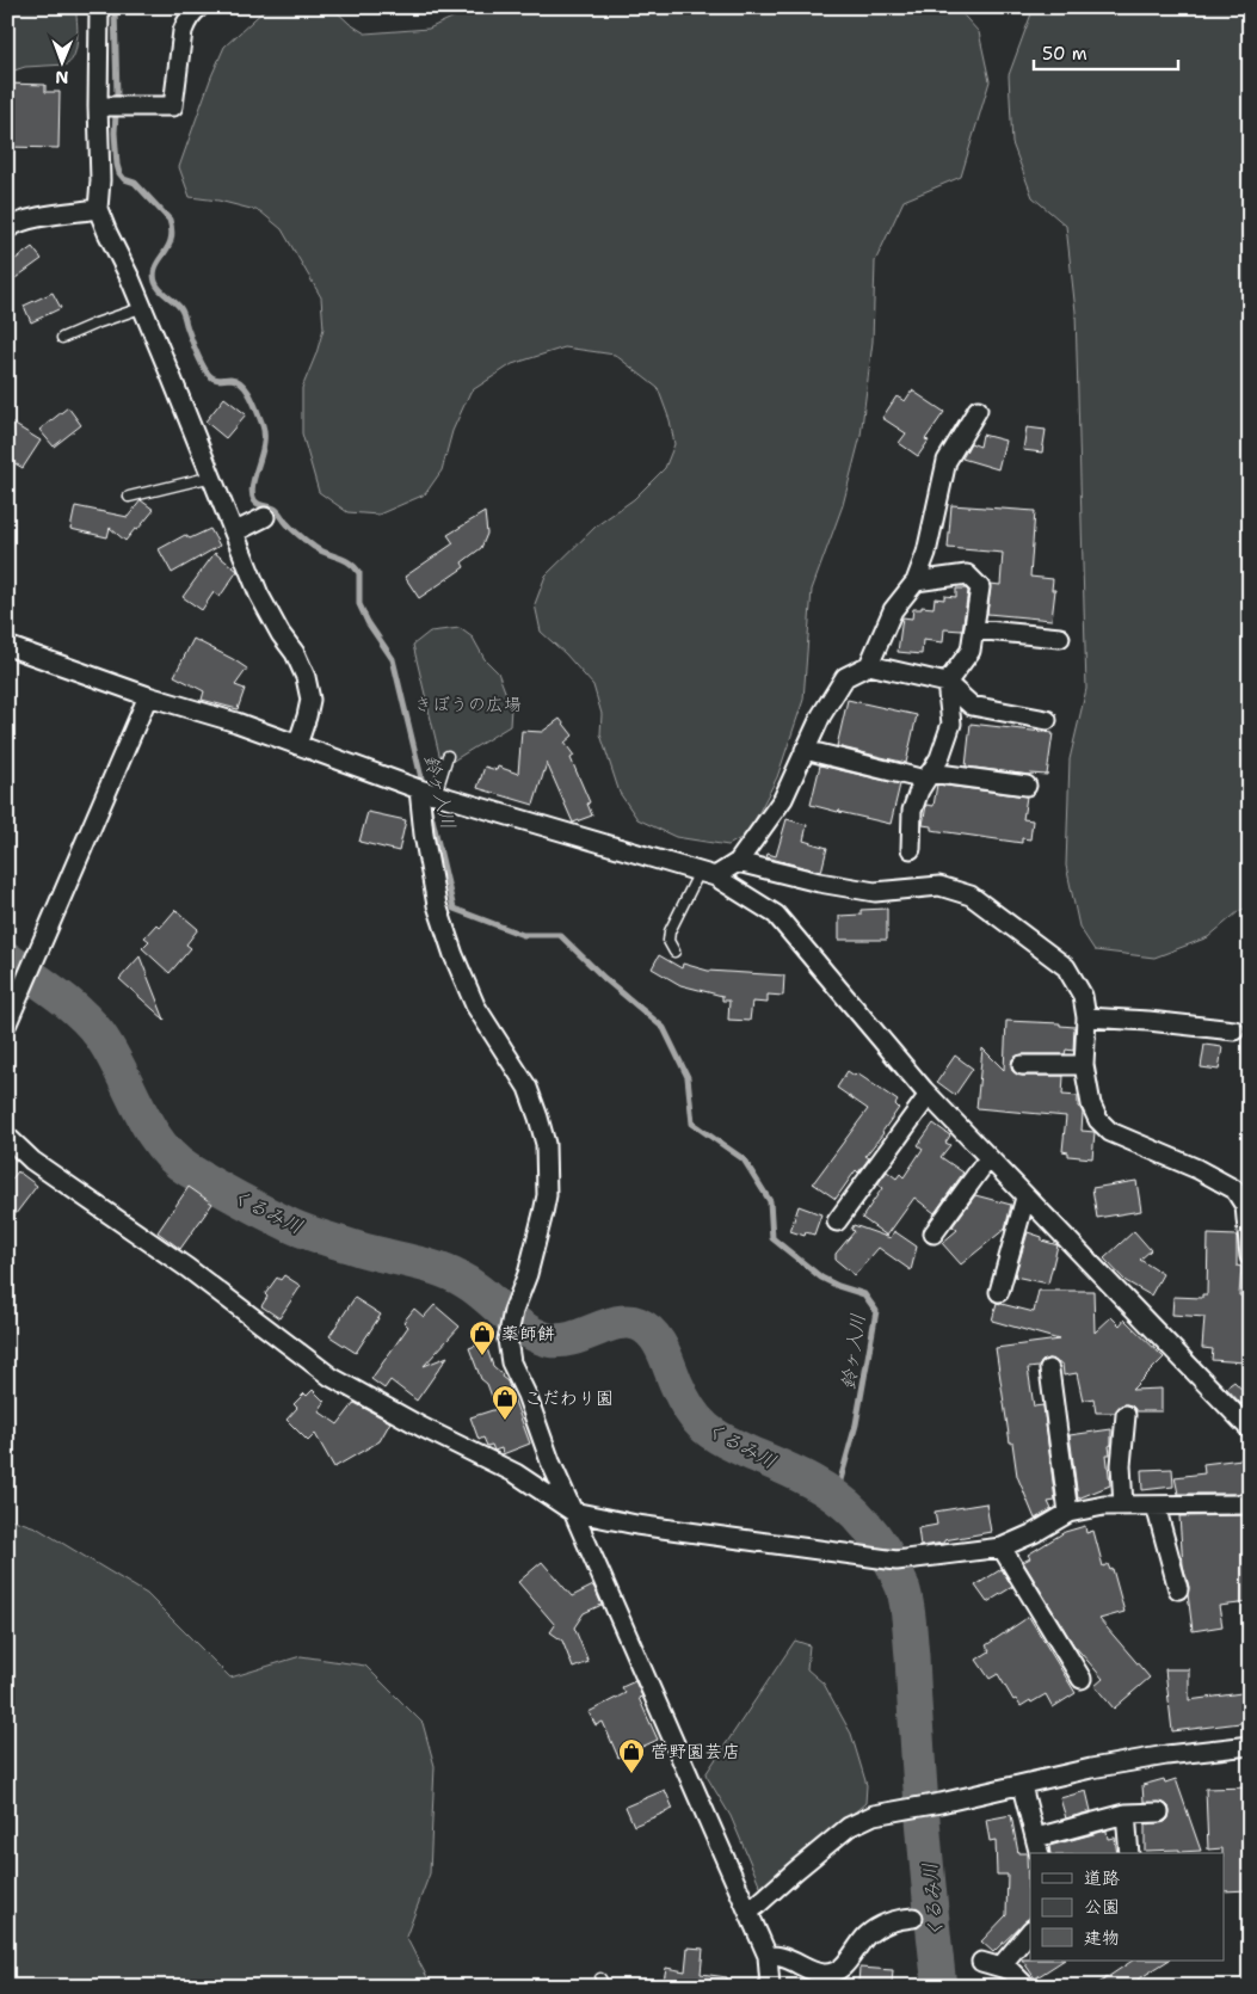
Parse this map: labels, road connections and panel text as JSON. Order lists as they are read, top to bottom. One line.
{"water":["鈴ヶ入川","くるみ川"],"parks":["きぼうの広場"],"places":{"shop":["薬師餅","こだわり園","菅野園芸店"]},"legend":["道路","公園","建物"],"scale_bar":"50 m","north":"bottom"}
